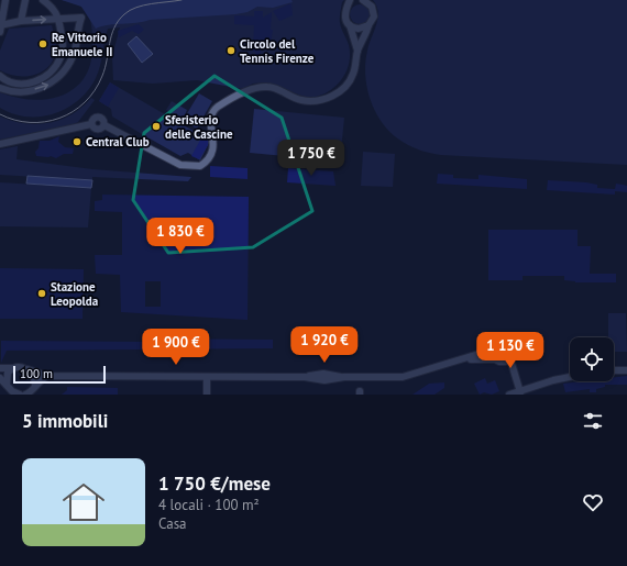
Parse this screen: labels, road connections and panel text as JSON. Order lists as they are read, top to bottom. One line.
{"places":["Re Vittorio Emanuele II","Circolo del Tennis Firenze","Sferisterio delle Cascine","Central Club","Stazione Leopolda"],"scale_bar":"100 m","page":{"price":["1 750 €","1 830 €","1 920 €","1 900 €","1 130 €"],"scale":"100 m","heading":"5 immobili","list":[{"name":"1 750 €/mese","note":"4 locali · 100 m² · Casa"}]}}
